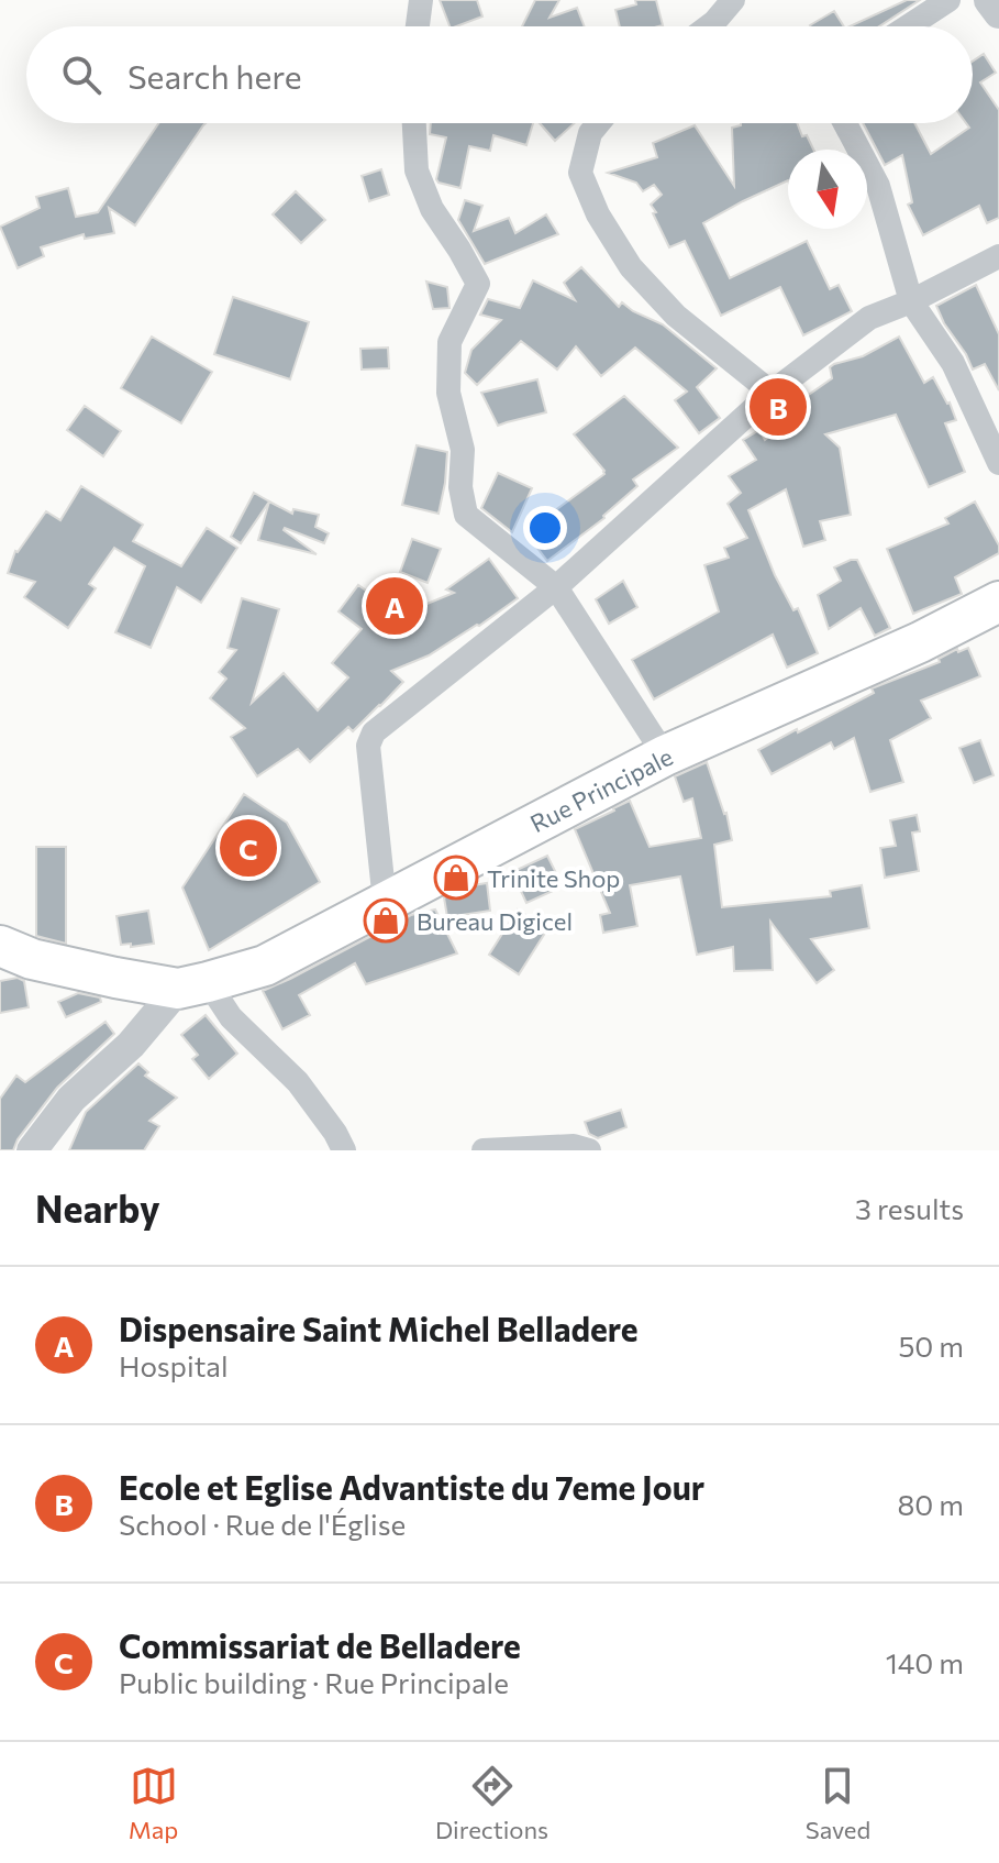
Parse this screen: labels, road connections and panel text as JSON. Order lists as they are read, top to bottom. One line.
{"streets":{"main road":["Rue Principale"]},"places":{"shop":["Trinite Shop","Bureau Digicel"]},"north":"bottom","page":{"search":"Search here","pins":["B","A","C"],"heading":["Nearby","3 results"],"list":[{"mark":"A","name":"Dispensaire Saint Michel Belladere","note":"Hospital","value":"50 m"},{"mark":"B","name":"Ecole et Eglise Advantiste du 7eme Jour","note":"School · Rue de l'Église","value":"80 m"},{"mark":"C","name":"Commissariat de Belladere","note":"Public building · Rue Principale","value":"140 m"}],"nav":["Map","Directions","Saved"]}}
